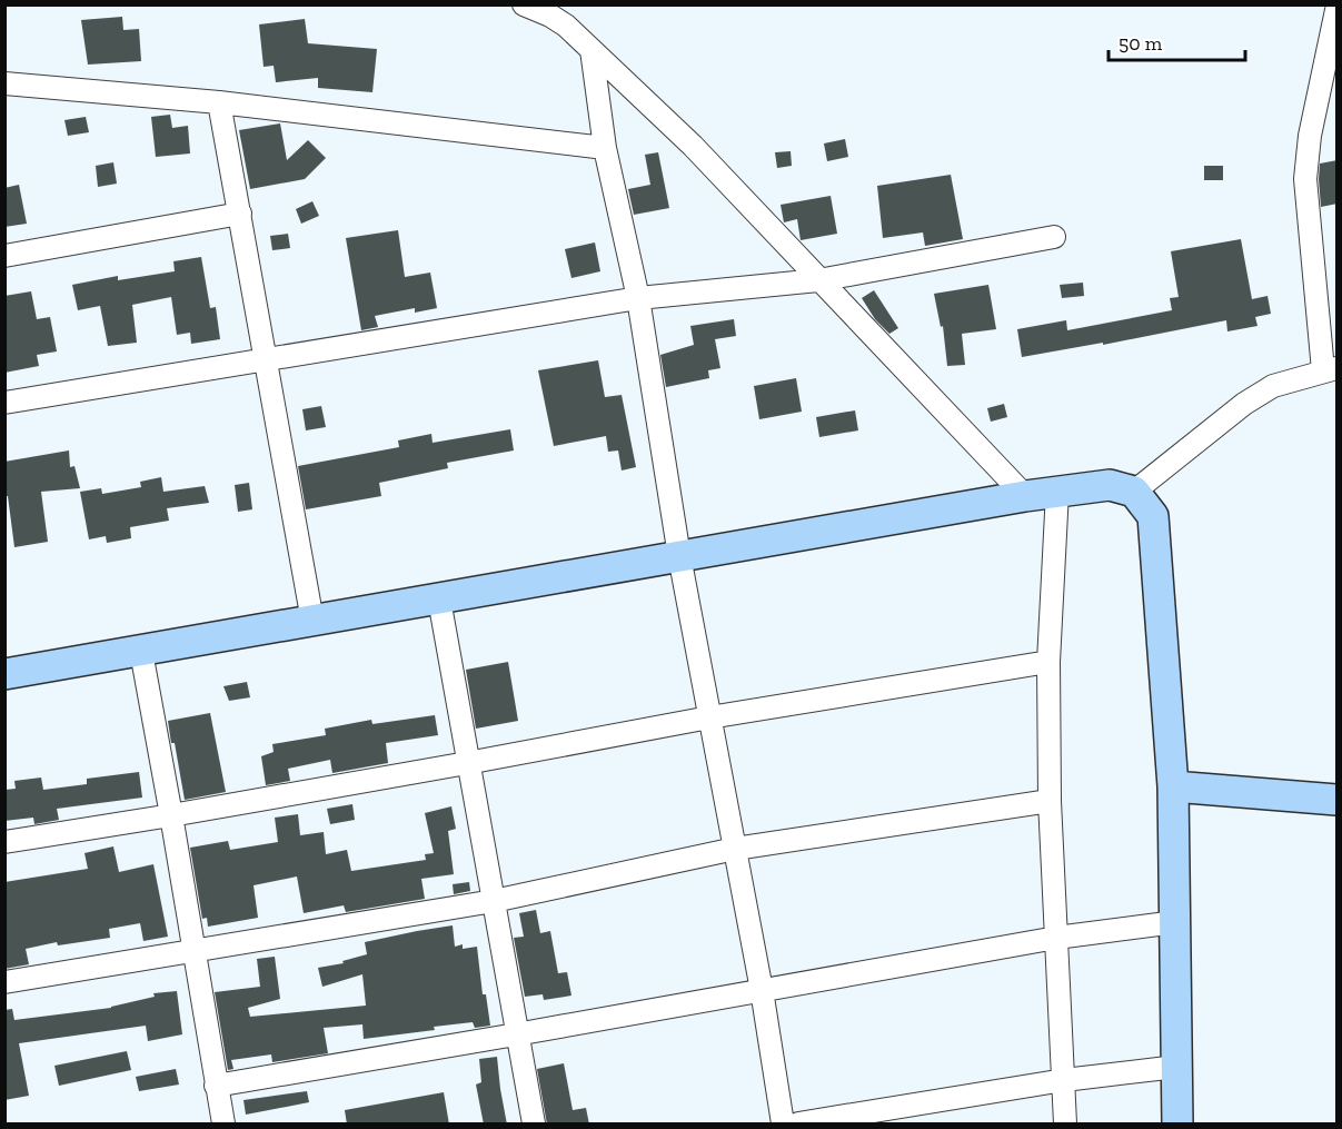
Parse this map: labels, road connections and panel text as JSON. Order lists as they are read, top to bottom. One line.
{"scale_bar":"50 m"}
